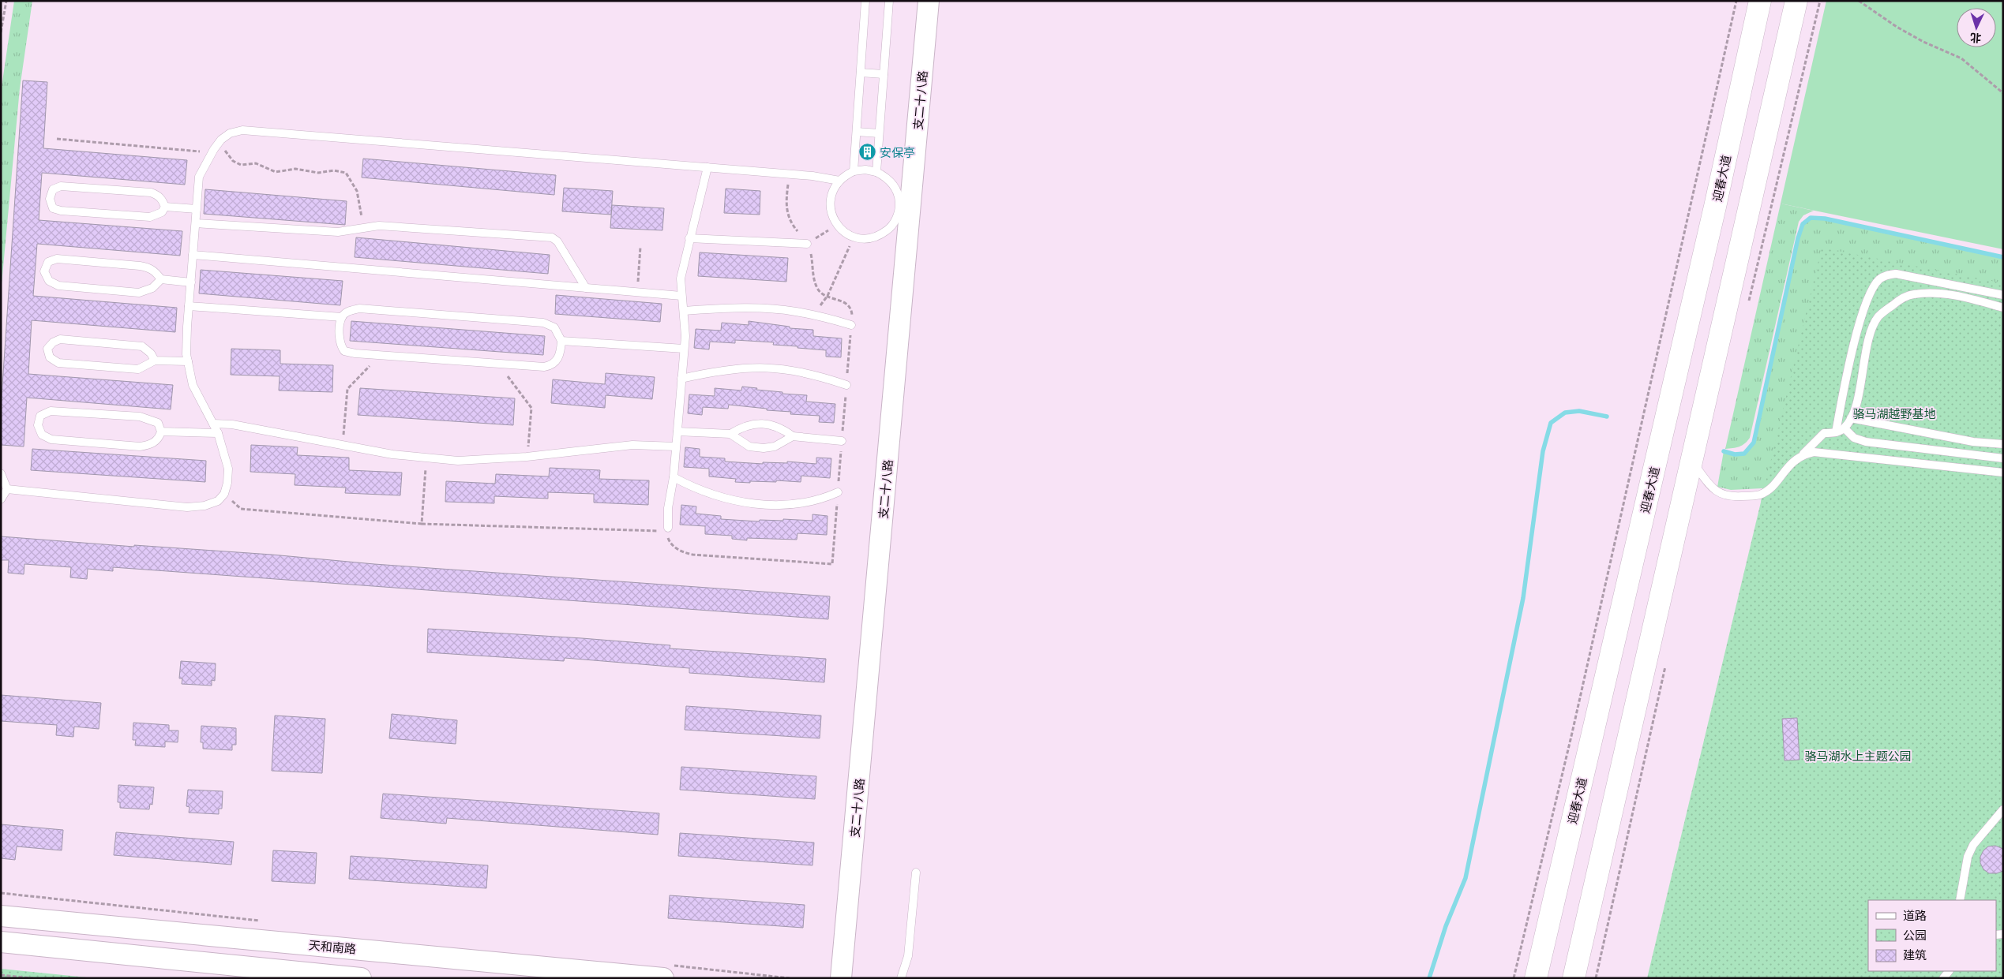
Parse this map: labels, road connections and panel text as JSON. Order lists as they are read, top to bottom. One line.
{"streets":{"main road":["迎春大道"],"street":["支二十八路","天和南路"]},"parks":["骆马湖越野基地","骆马湖水上主题公园"],"places":{"building":["安保亭"]},"legend":["道路","公园","建筑"],"north":"bottom"}
